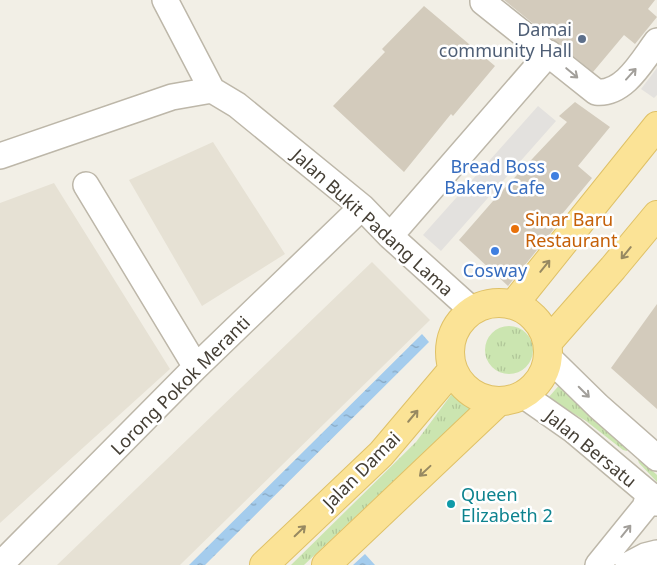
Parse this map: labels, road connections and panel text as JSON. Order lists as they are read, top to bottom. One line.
{"streets":{"main road":["Jalan Damai"],"street":["Jalan Bukit Padang Lama","Lorong Pokok Meranti","Jalan Bersatu"]},"crossings":[["Jalan Bukit Padang Lama","Lorong Pokok Meranti"],["Jalan Bukit Padang Lama","Jalan Bersatu"],["Jalan Bukit Padang Lama","Jalan Damai"],["Jalan Bersatu","Jalan Damai"]],"places":["Damai community Hall","Bread Boss Bakery Cafe","Sinar Baru Restaurant","Cosway","Queen Elizabeth 2"]}
